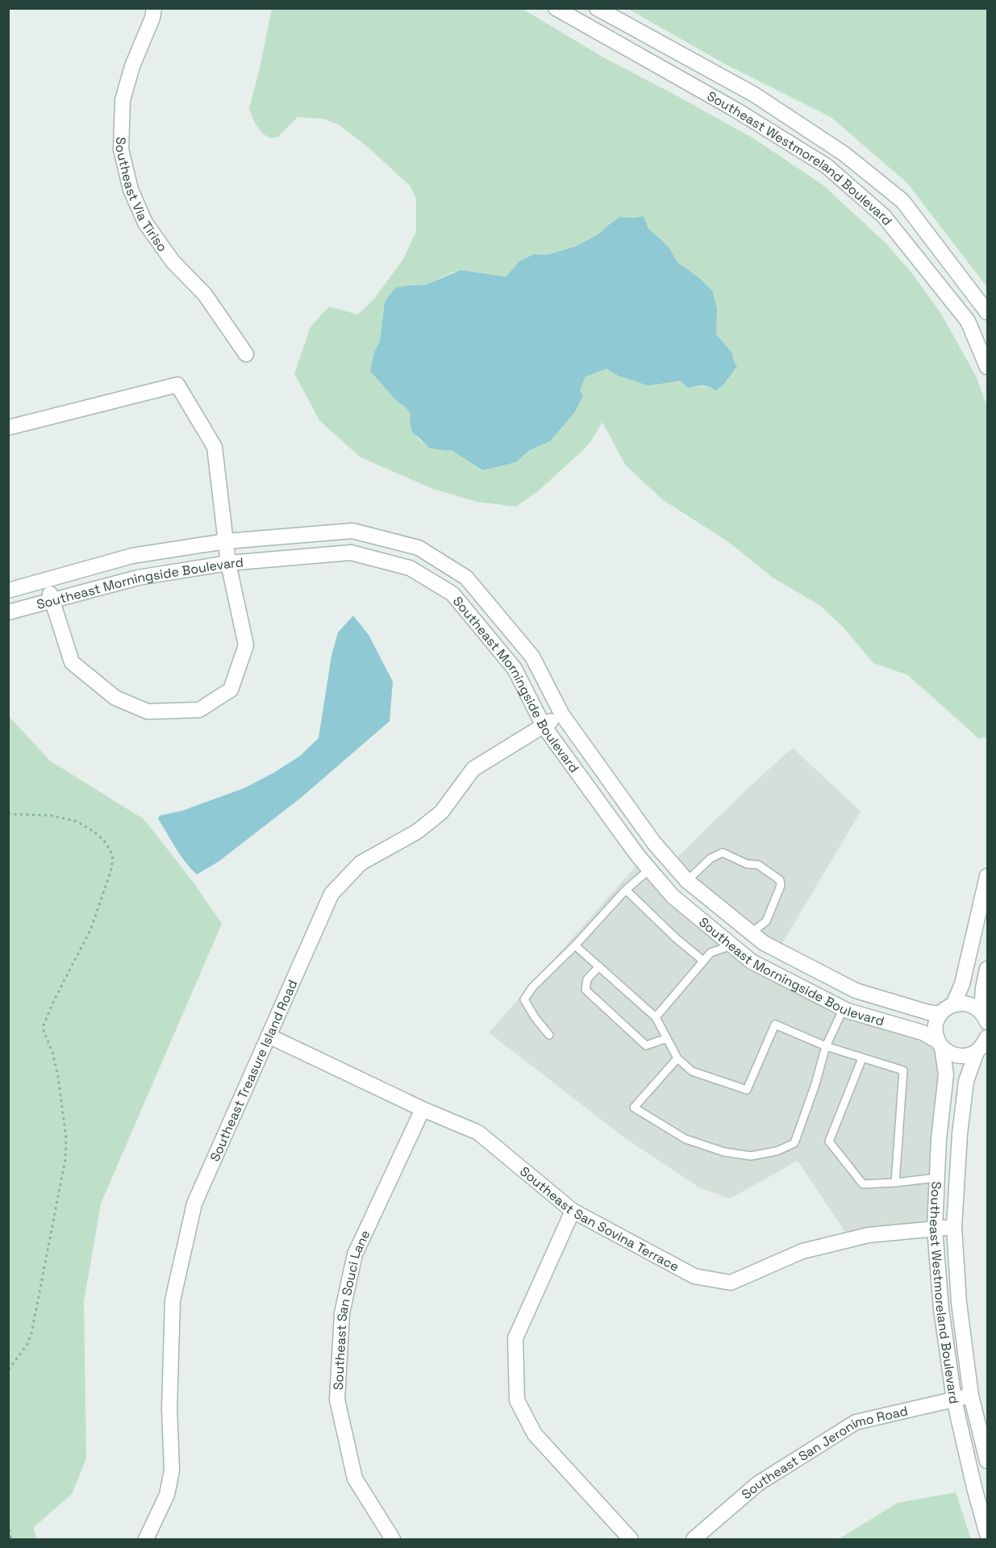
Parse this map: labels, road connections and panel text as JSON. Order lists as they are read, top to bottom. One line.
{"streets":{"street":["Southeast Westmoreland Boulevard","Southeast Via Tiriso","Southeast Morningside Boulevard","Southeast Treasure Island Road","Southeast San Sovina Terrace","Southeast San Souci Lane","Southeast San Jeronimo Road"]},"crossings":[["Southeast Westmoreland Boulevard","Southeast Morningside Boulevard"],["Southeast Westmoreland Boulevard","Southeast San Sovina Terrace"],["Southeast Westmoreland Boulevard","Southeast San Jeronimo Road"],["Southeast Morningside Boulevard","Southeast Treasure Island Road"],["Southeast Treasure Island Road","Southeast San Sovina Terrace"],["Southeast San Sovina Terrace","Southeast San Souci Lane"]]}
